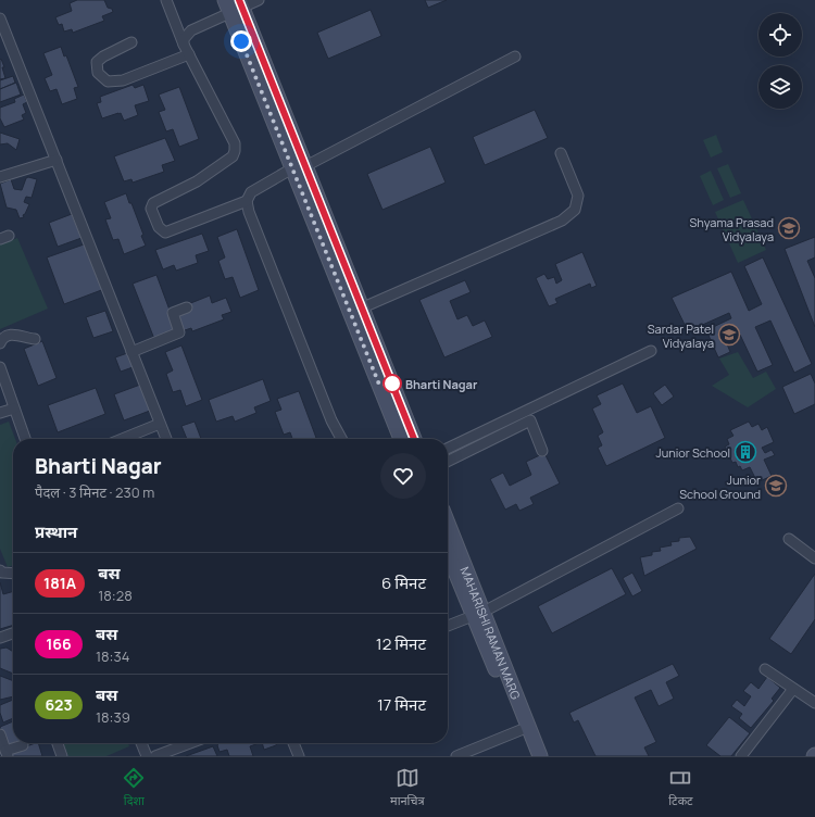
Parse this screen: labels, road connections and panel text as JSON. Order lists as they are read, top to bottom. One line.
{"streets":{"main road":["MAHARISHI RAMAN MARG"]},"places":{"school or university":["Shyama Prasad Vidyalaya","Sardar Patel Vidyalaya","Junior School Ground"],"other":["Bharti Nagar"],"building":["Junior School"]},"lines":["bus line 181A"],"page":{"heading":[["Bharti Nagar","पैदल · 3 मिनट · 230 m"],"प्रस्थान"],"list":[{"mark":"181A","name":"बस","note":"18:28","value":"6 मिनट"},{"mark":"166","name":"बस","note":"18:34","value":"12 मिनट"},{"mark":"623","name":"बस","note":"18:39","value":"17 मिनट"}],"tabs":["दिशा","मानचित्र","टिकट"]}}
